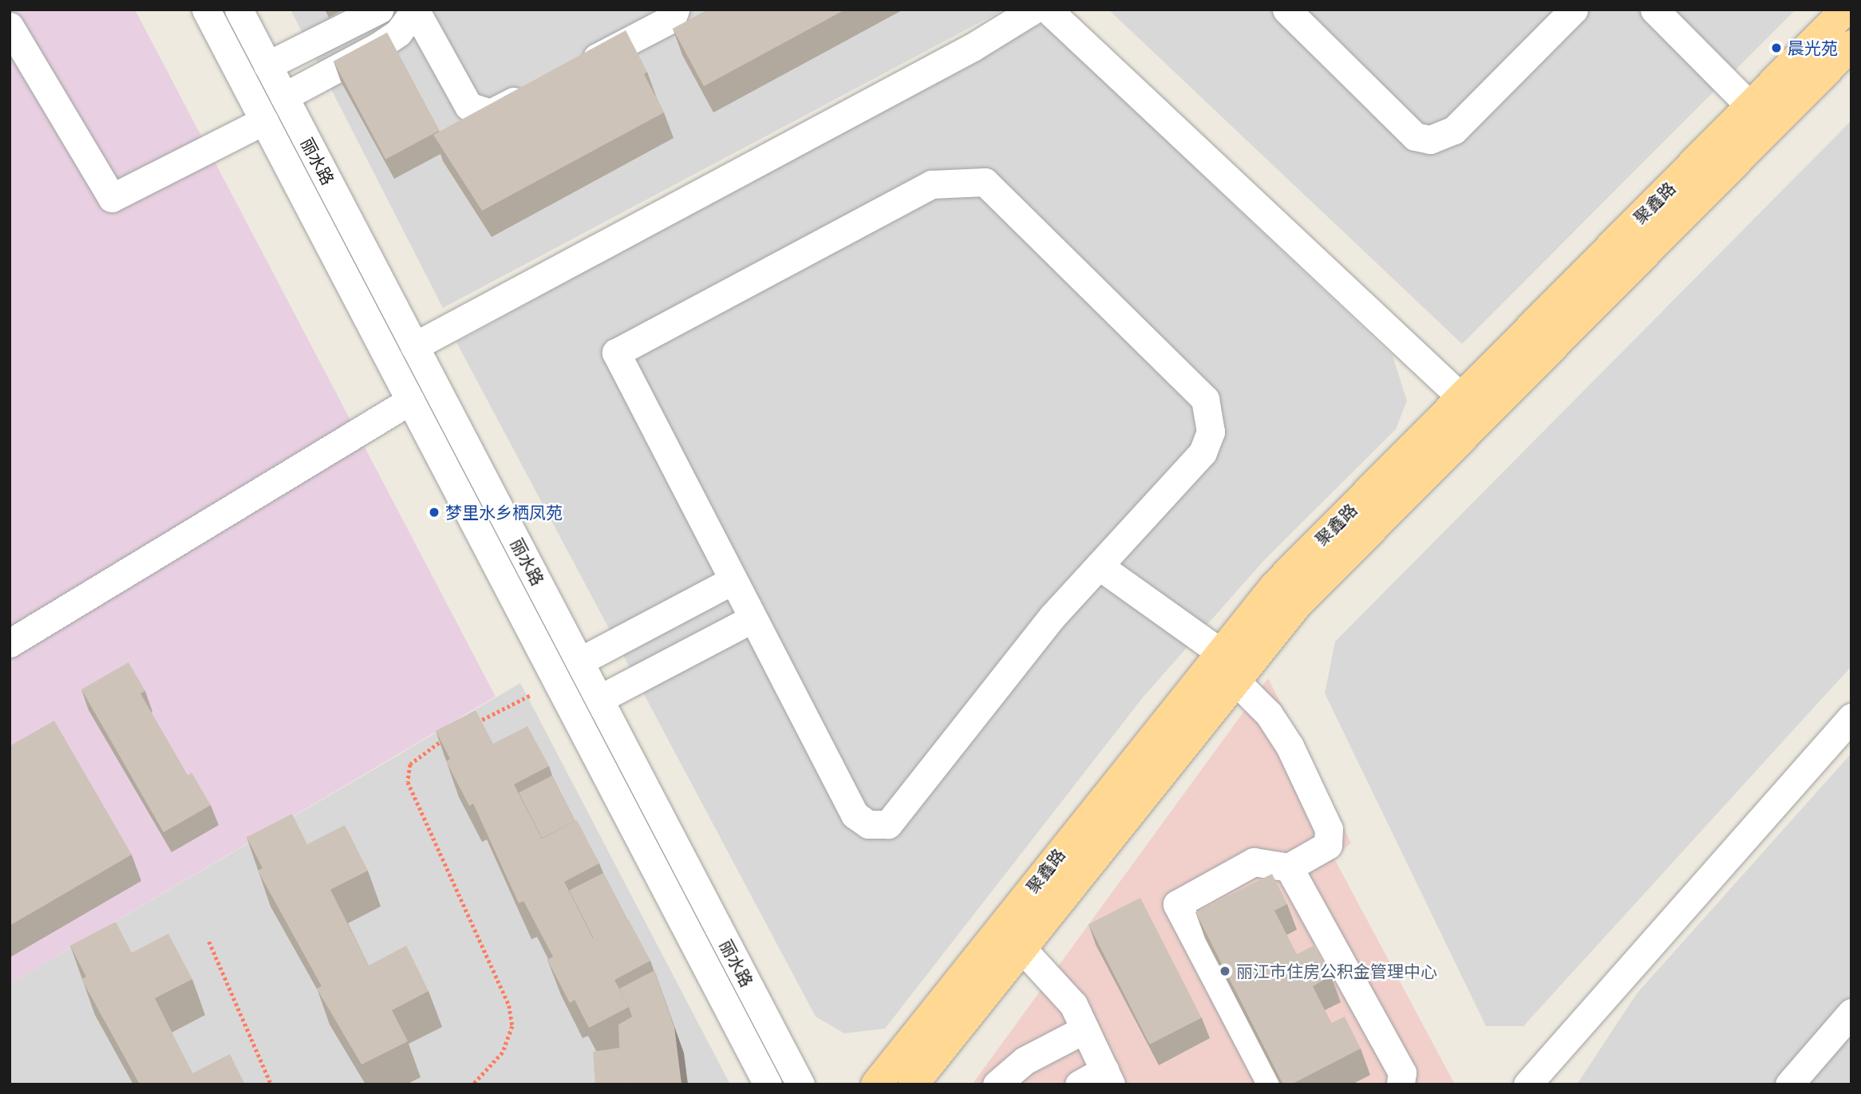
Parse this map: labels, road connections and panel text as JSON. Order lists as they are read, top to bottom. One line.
{"streets":{"main road":["聚鑫路"],"street":["丽水路"]},"places":["晨光苑","梦里水乡栖凤苑","丽江市住房公积金管理中心"]}
